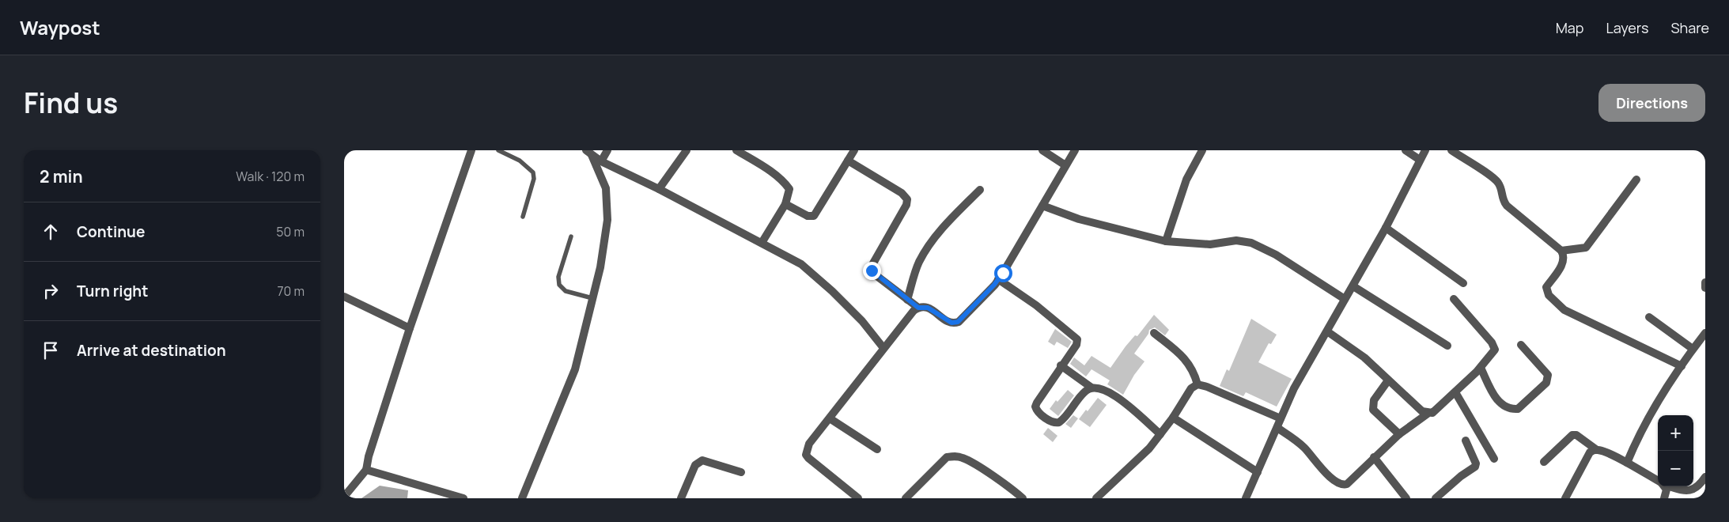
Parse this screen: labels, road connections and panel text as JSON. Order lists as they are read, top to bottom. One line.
{"page":{"header":"Waypost","nav":["Map","Layers","Share"],"title":"Find us","buttons":"Directions","heading":["2 min","Walk · 120 m"],"list":[["Continue","50 m"],["Turn right","70 m"],"Arrive at destination"],"map_buttons":["+","−"]}}
